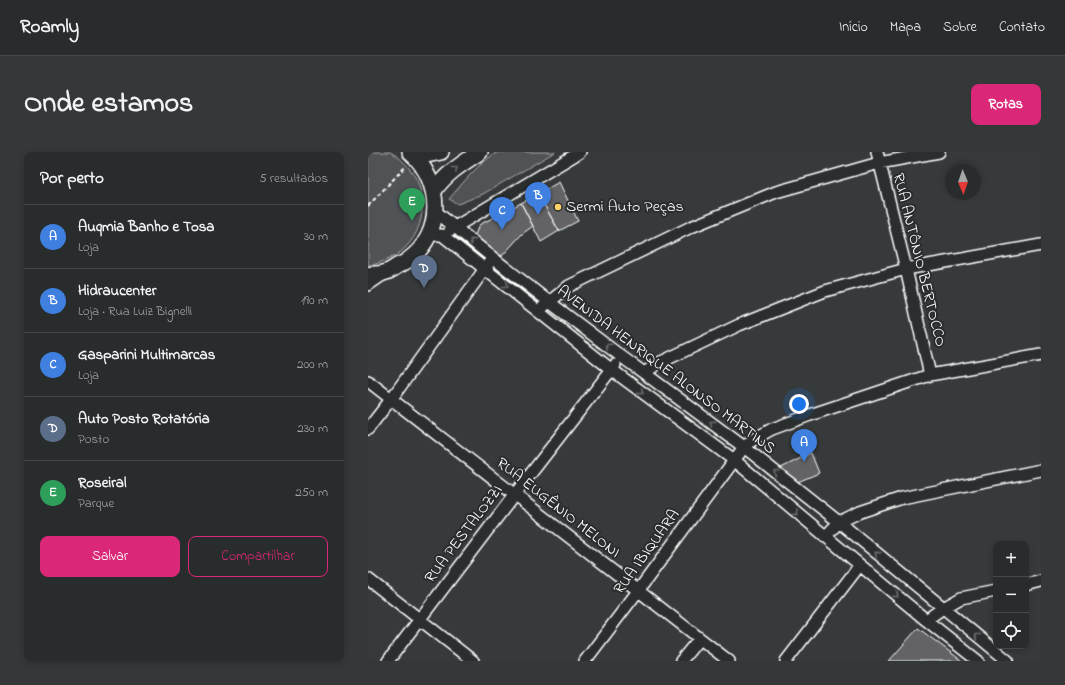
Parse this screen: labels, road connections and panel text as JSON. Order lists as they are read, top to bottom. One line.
{"streets":{"street":["RUA ANTÔNIO BERTOCCO","AVENIDA HENRIQUE ALONSO MARTINS","RUA EUGÊNIO MELONI","RUA PESTALOZZI","RUA IBIQUARA"]},"crossings":[["RUA ANTÔNIO BERTOCCO","RUA IBIQUARA"],["AVENIDA HENRIQUE ALONSO MARTINS","RUA PESTALOZZI"],["AVENIDA HENRIQUE ALONSO MARTINS","RUA IBIQUARA"],["RUA EUGÊNIO MELONI","RUA PESTALOZZI"],["RUA EUGÊNIO MELONI","RUA IBIQUARA"]],"places":["Sermi Auto Peças"],"north":"bottom","page":{"header":"Roamly","nav":["Início","Mapa","Sobre","Contato"],"title":"Onde estamos","buttons":["Rotas",["Salvar","Compartilhar"]],"heading":["Por perto","5 resultados"],"pins":["B","E","C","D","A"],"list":[{"mark":"A","name":"Auqmia Banho e Tosa","note":"Loja","value":"30 m"},{"mark":"B","name":"Hidraucenter","note":"Loja · Rua Luiz Bignelli","value":"190 m"},{"mark":"C","name":"Gasparini Multimarcas","note":"Loja","value":"200 m"},{"mark":"D","name":"Auto Posto Rotatória","note":"Posto","value":"230 m"},{"mark":"E","name":"Roseiral","note":"Parque","value":"250 m"}],"map_buttons":["+","−"]}}
